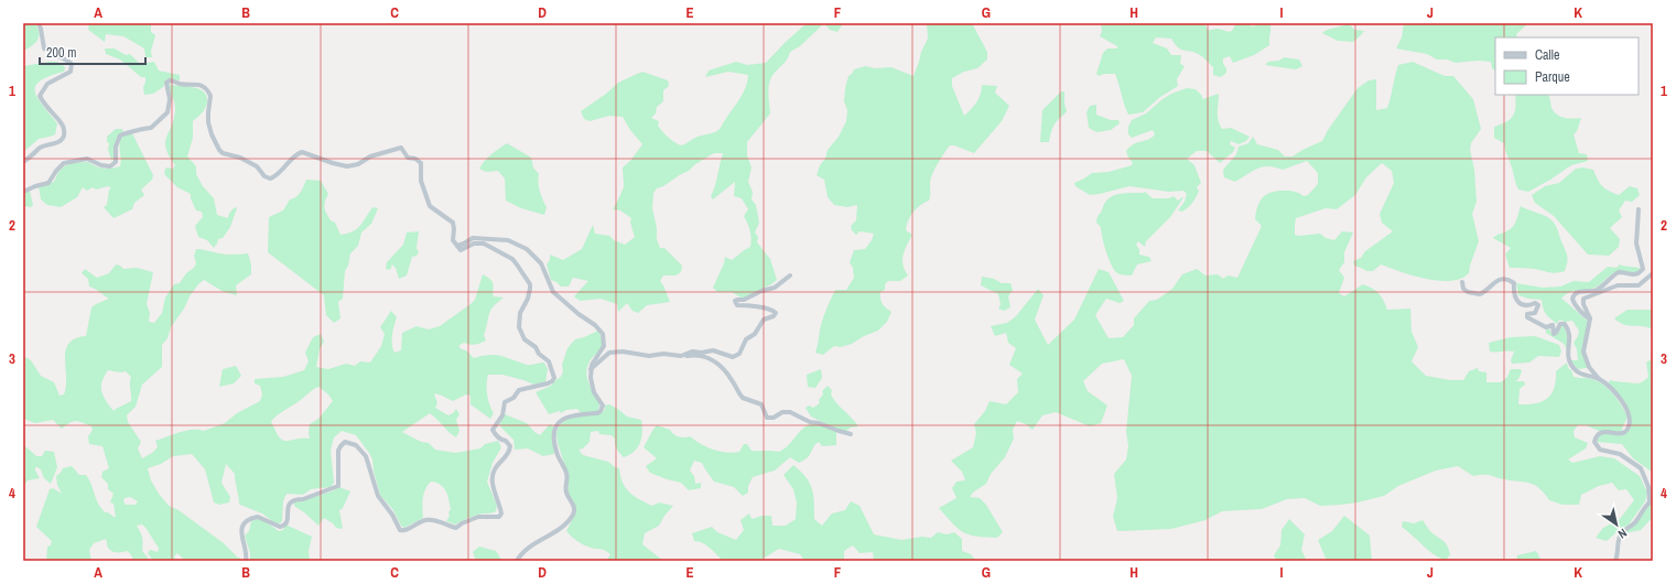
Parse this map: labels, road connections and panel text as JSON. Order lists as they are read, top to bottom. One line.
{"legend":["Calle","Parque"],"scale_bar":"200 m","north":"bottom right","grid":{"columns":["A","B","C","D","E","F","G","H","I","J","K"],"rows":["1","2","3","4"]}}
